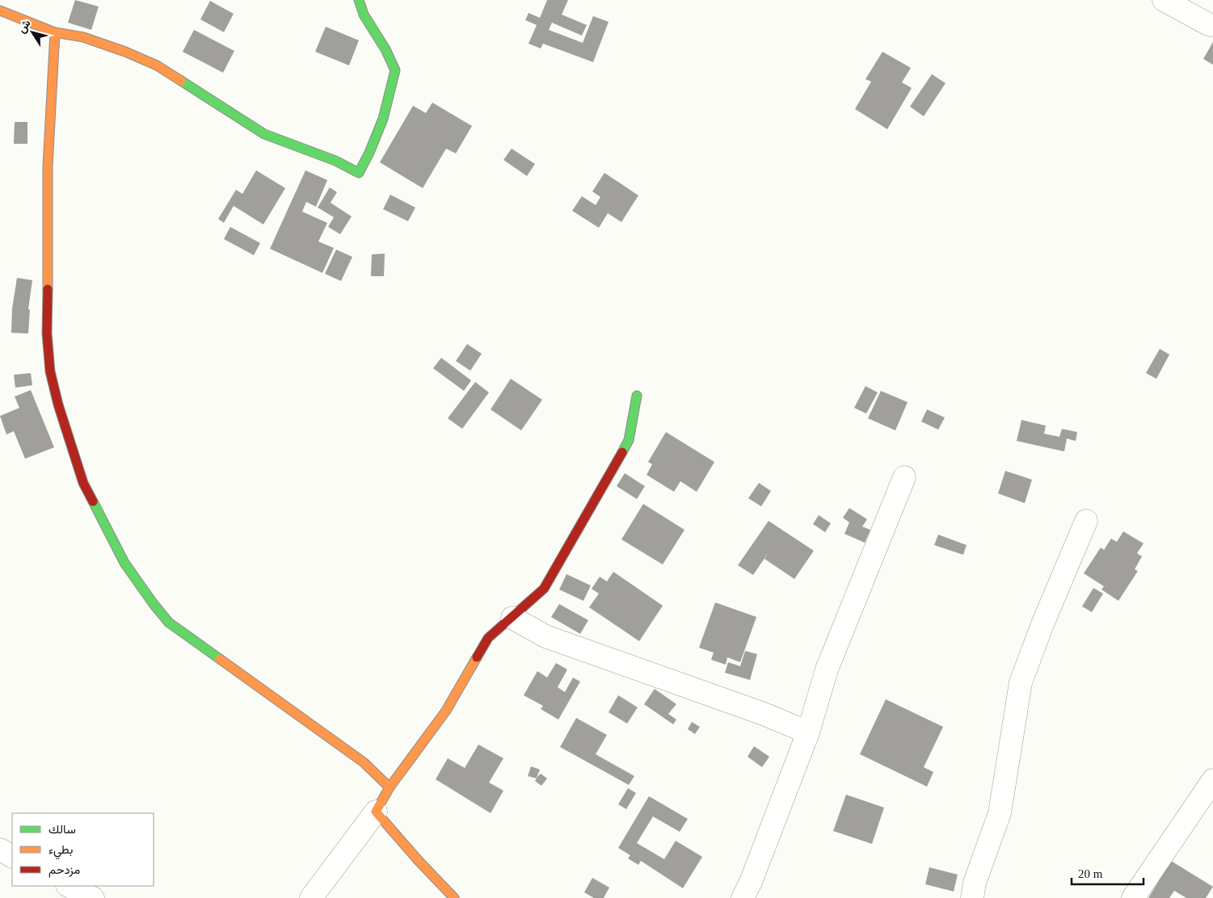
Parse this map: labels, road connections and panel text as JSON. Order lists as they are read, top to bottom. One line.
{"legend":["سالك","بطيء","مزدحم"],"scale_bar":"20 m","north":"top left"}
